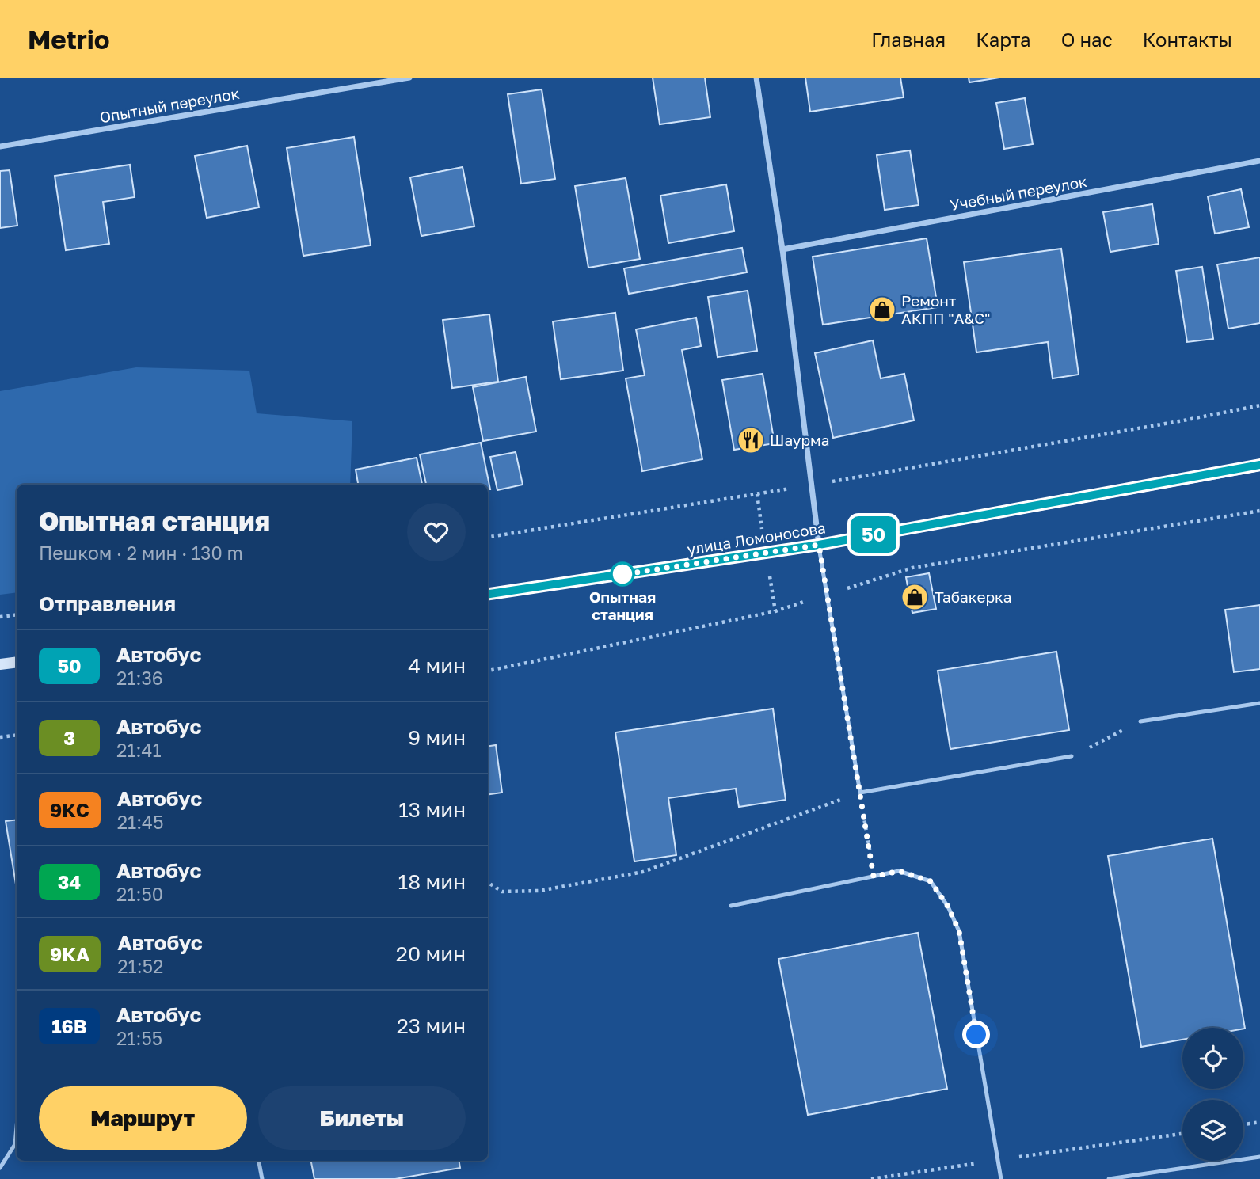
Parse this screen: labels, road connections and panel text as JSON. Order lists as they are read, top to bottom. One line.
{"streets":{"main road":["улица Ломоносова"],"street":["Опытный переулок","Учебный переулок"]},"places":{"shop":["Ремонт АКПП \"A&C\"","Табакерка"],"restaurant":["Шаурма"],"other":["Опытная станция"]},"lines":["bus line 50"],"page":{"header":"Metrio","nav":["Главная","Карта","О нас","Контакты"],"on_map":"50","heading":[["Опытная станция","Пешком · 2 мин · 130 m"],"Отправления"],"list":[{"mark":"50","name":"Автобус","note":"21:36","value":"4 мин"},{"mark":"3","name":"Автобус","note":"21:41","value":"9 мин"},{"mark":"9КС","name":"Автобус","note":"21:45","value":"13 мин"},{"mark":"34","name":"Автобус","note":"21:50","value":"18 мин"},{"mark":"9КА","name":"Автобус","note":"21:52","value":"20 мин"},{"mark":"16В","name":"Автобус","note":"21:55","value":"23 мин"}],"buttons":["Маршрут","Билеты"]}}
